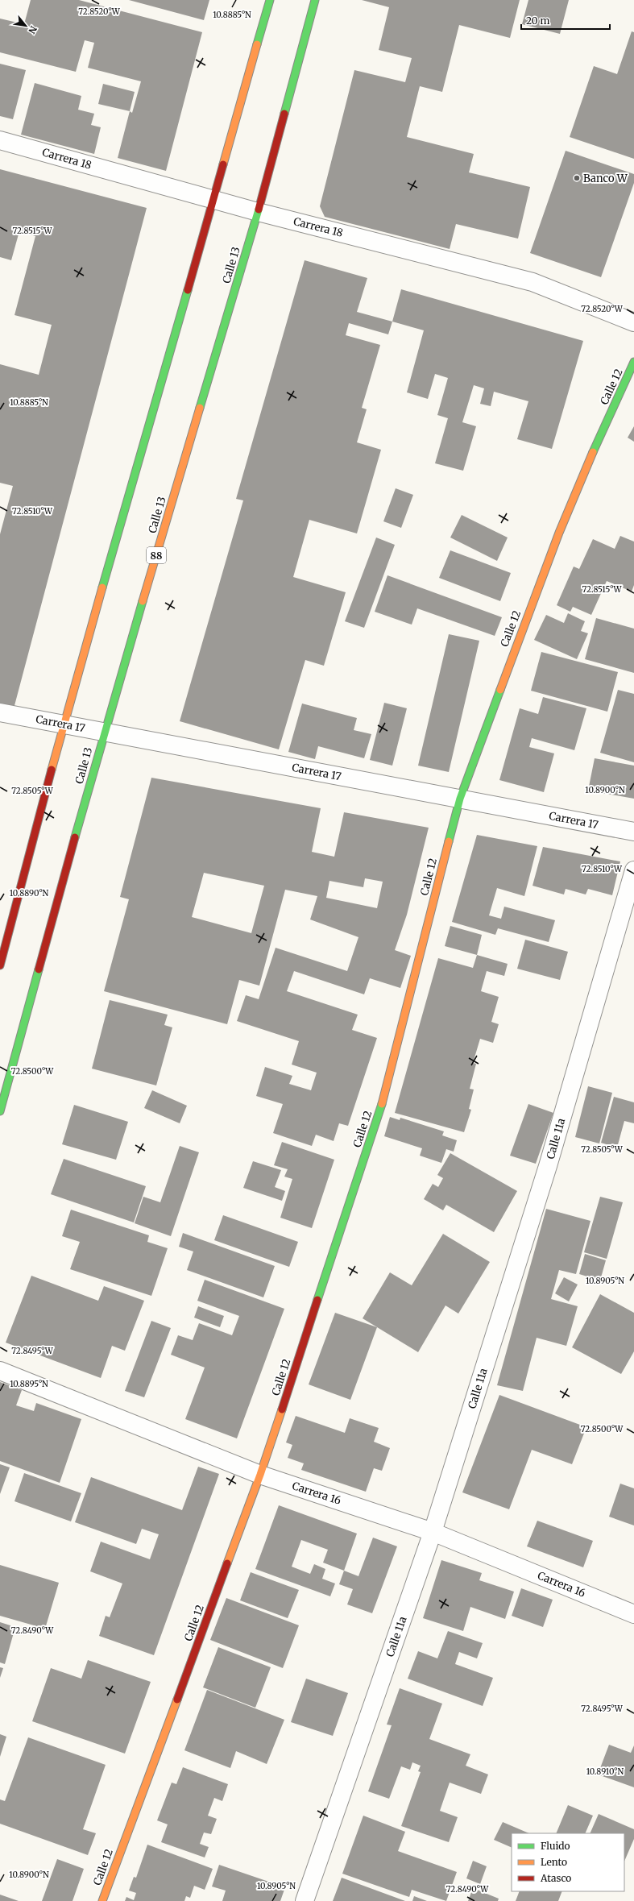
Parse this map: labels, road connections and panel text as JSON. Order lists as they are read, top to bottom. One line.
{"streets":{"main road":["Calle 13","Calle 12","88"],"street":["Carrera 18","Carrera 17","Calle 11a","Carrera 16"]},"crossings":[["Carrera 18","Calle 13"],["Calle 13","Carrera 17"],["Calle 12","Carrera 17"],["Calle 12","Carrera 16"],["Calle 11a","Carrera 16"]],"places":["Banco W"],"legend":["Fluido","Lento","Atasco"],"scale_bar":"20 m","north":"bottom right","coordinates":["72.8520°W","10.8885°N","72.8515°W","72.8510°W","10.8900°N","72.8505°W","10.8890°N","72.8500°W","10.8905°N","72.8495°W","10.8895°N","72.8490°W","10.8910°N"]}
